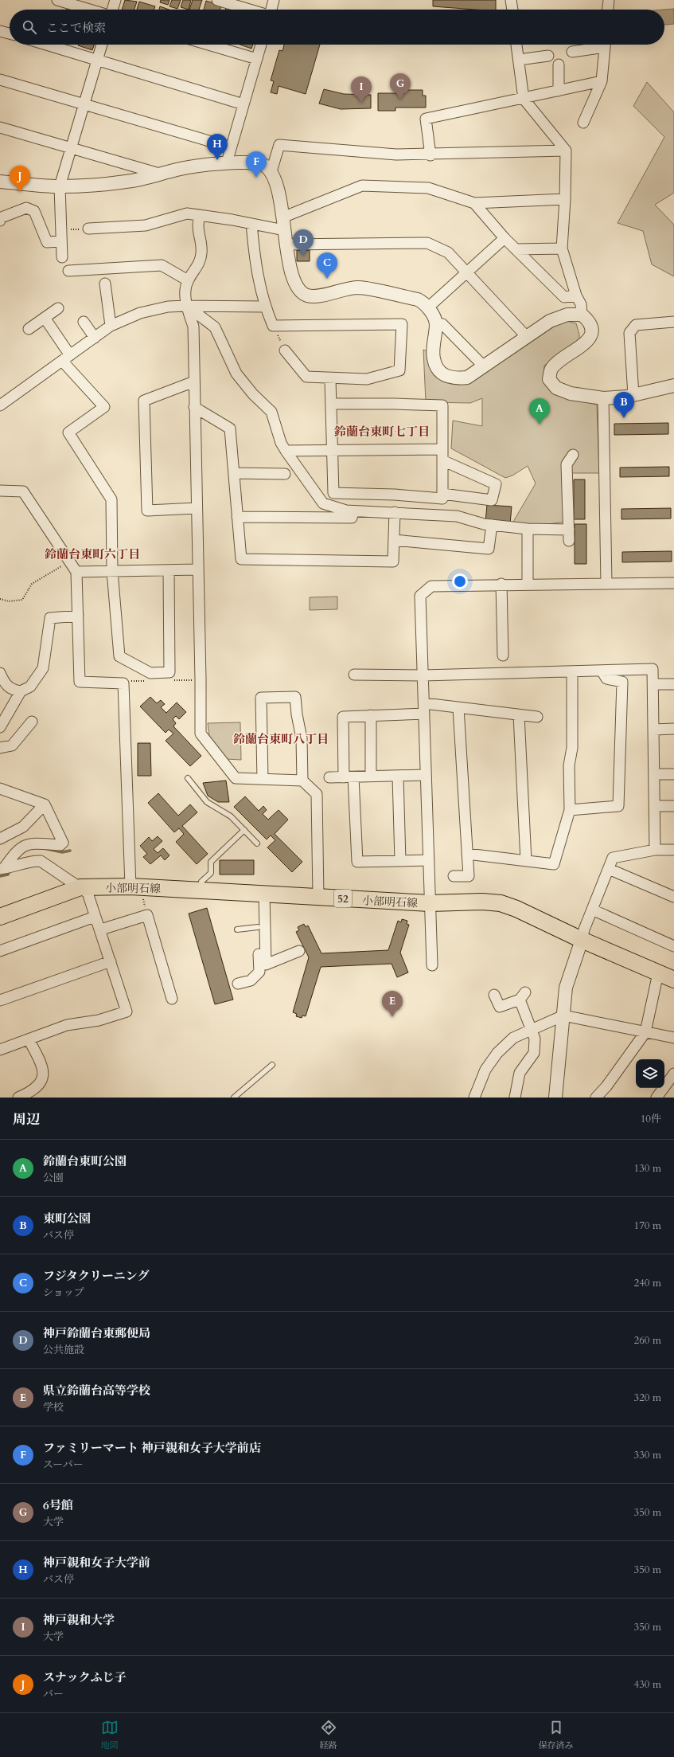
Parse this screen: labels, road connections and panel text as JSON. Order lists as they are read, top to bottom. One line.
{"streets":{"main road":["小部明石線","52"]},"districts":["鈴蘭台東町七丁目","鈴蘭台東町六丁目","鈴蘭台東町八丁目"],"page":{"search":"ここで検索","pins":["G","I","H","F","J","D","C","B","A","E"],"heading":["周辺","10件"],"list":[{"mark":"A","name":"鈴蘭台東町公園","note":"公園","value":"130 m"},{"mark":"B","name":"東町公園","note":"バス停","value":"170 m"},{"mark":"C","name":"フジタクリーニング","note":"ショップ","value":"240 m"},{"mark":"D","name":"神戸鈴蘭台東郵便局","note":"公共施設","value":"260 m"},{"mark":"E","name":"県立鈴蘭台高等学校","note":"学校","value":"320 m"},{"mark":"F","name":"ファミリーマート 神戸親和女子大学前店","note":"スーパー","value":"330 m"},{"mark":"G","name":"6号館","note":"大学","value":"350 m"},{"mark":"H","name":"神戸親和女子大学前","note":"バス停","value":"350 m"},{"mark":"I","name":"神戸親和大学","note":"大学","value":"350 m"},{"mark":"J","name":"スナックふじ子","note":"バー","value":"430 m"}],"nav":["地図","経路","保存済み"]}}
